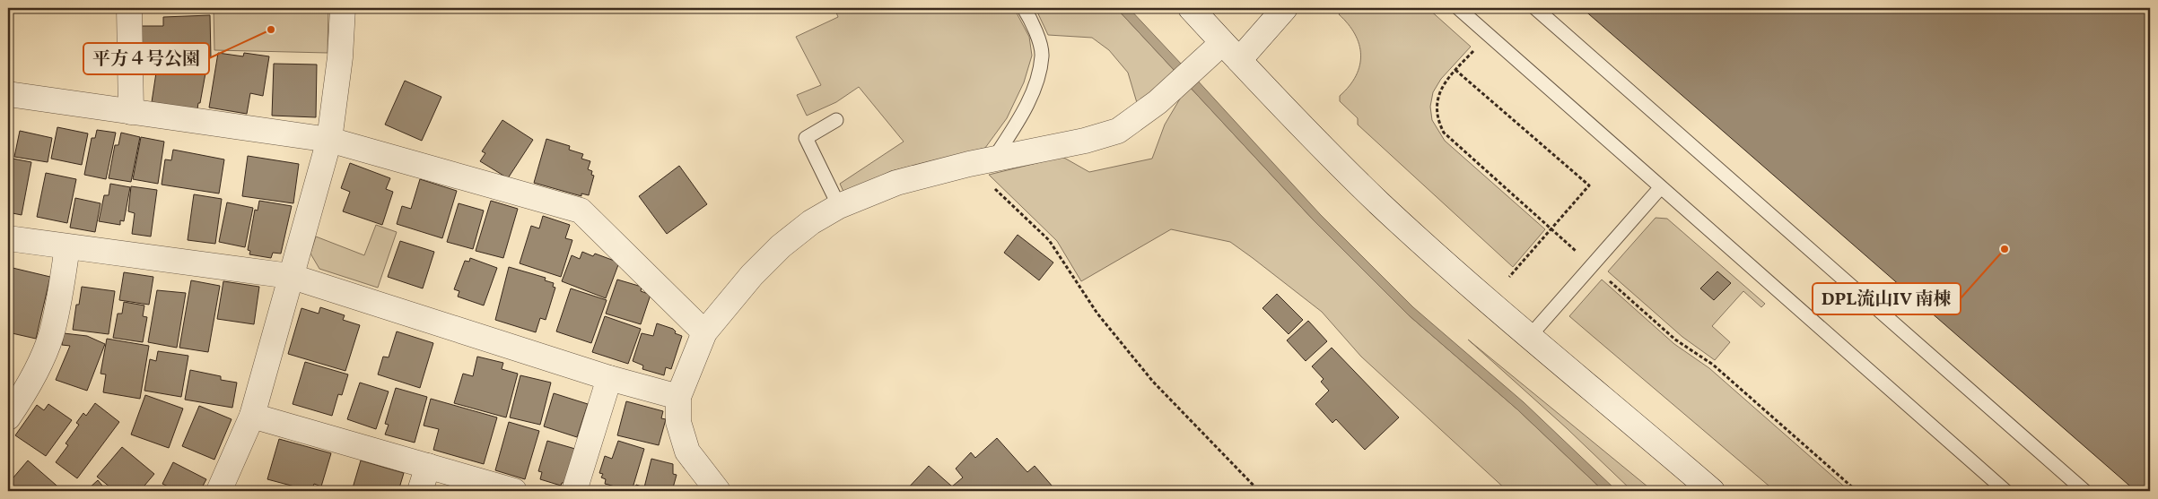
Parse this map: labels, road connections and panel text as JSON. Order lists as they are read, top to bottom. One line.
{"places":["平方４号公園","DPL流山IV 南棟"]}
